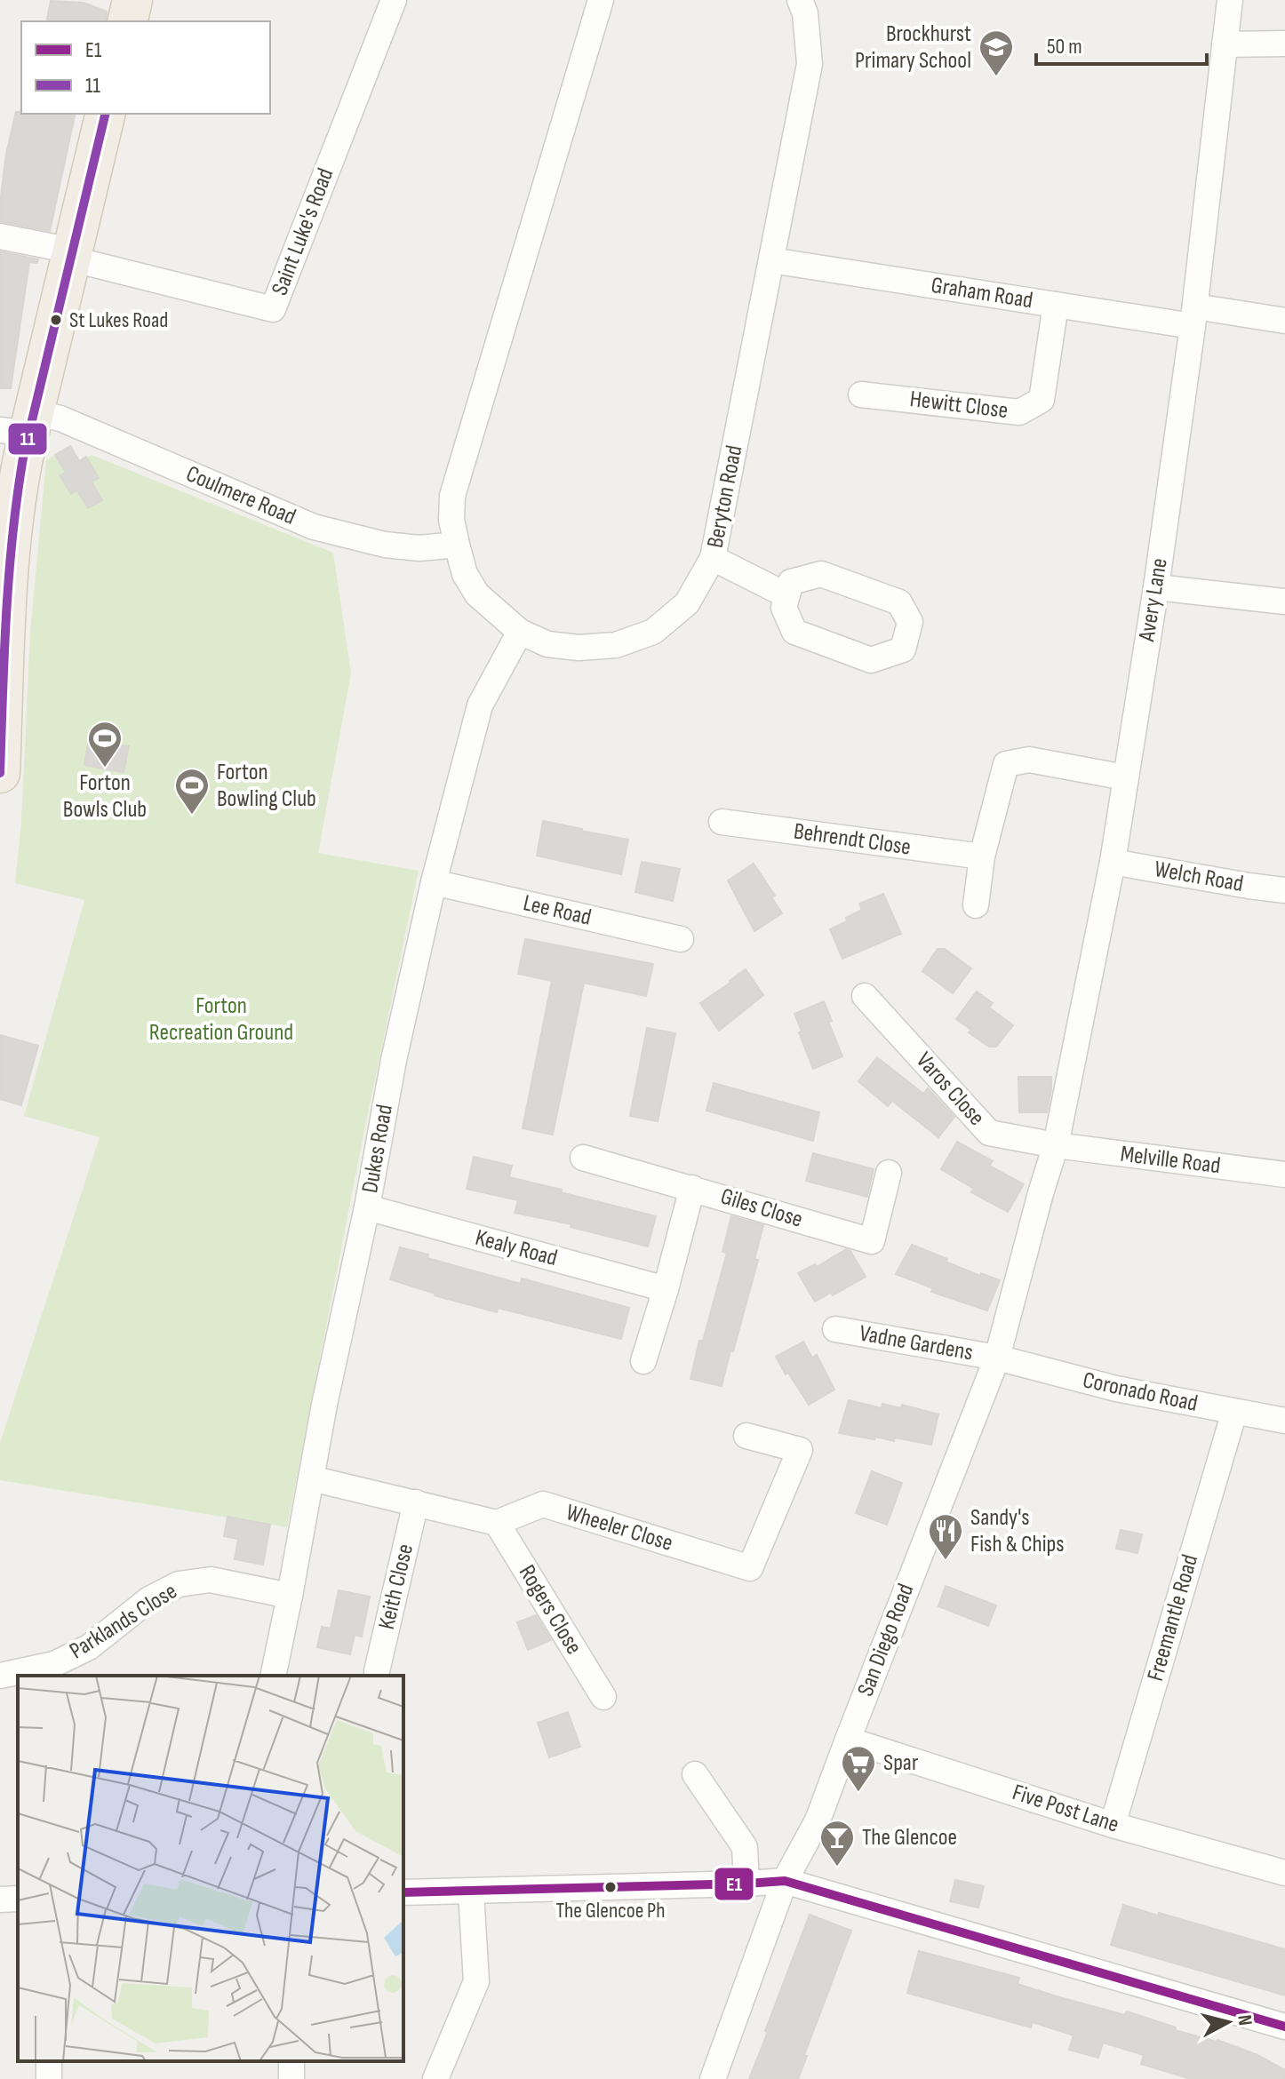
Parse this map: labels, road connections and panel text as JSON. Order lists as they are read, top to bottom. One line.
{"streets":{"street":["Saint Luke's Road","Graham Road","Hewitt Close","Coulmere Road","Beryton Road","Avery Lane","Behrendt Close","Welch Road","Lee Road","Varos Close","Dukes Road","Melville Road","Giles Close","Kealy Road","Vadne Gardens","Coronado Road","Wheeler Close","Keith Close","Rogers Close","Freemantle Road","Parklands Close","San Diego Road","Five Post Lane"]},"crossings":[["Graham Road","Hewitt Close"],["Graham Road","Beryton Road"],["Graham Road","Avery Lane"],["Coulmere Road","Beryton Road"],["Beryton Road","Dukes Road"],["Avery Lane","Welch Road"],["Avery Lane","Varos Close"],["Avery Lane","Melville Road"],["Avery Lane","San Diego Road"],["Lee Road","Dukes Road"],["Varos Close","Melville Road"],["Dukes Road","Kealy Road"],["Dukes Road","Parklands Close"],["Vadne Gardens","Coronado Road"],["Vadne Gardens","San Diego Road"],["Coronado Road","Freemantle Road"],["Coronado Road","San Diego Road"],["Wheeler Close","Rogers Close"],["Freemantle Road","Five Post Lane"],["San Diego Road","Five Post Lane"]],"parks":["Forton Recreation Ground"],"places":{"school or university":["Brockhurst Primary School"],"other":["St Lukes Road","The Glencoe Ph"],"sports":["Forton Bowls Club","Forton Bowling Club"],"restaurant":["Sandy's Fish & Chips"],"supermarket":["Spar"],"bar":["The Glencoe"]},"lines":["transit line 11","transit line E1"],"legend":["E1","11"],"scale_bar":"50 m","north":"right"}
